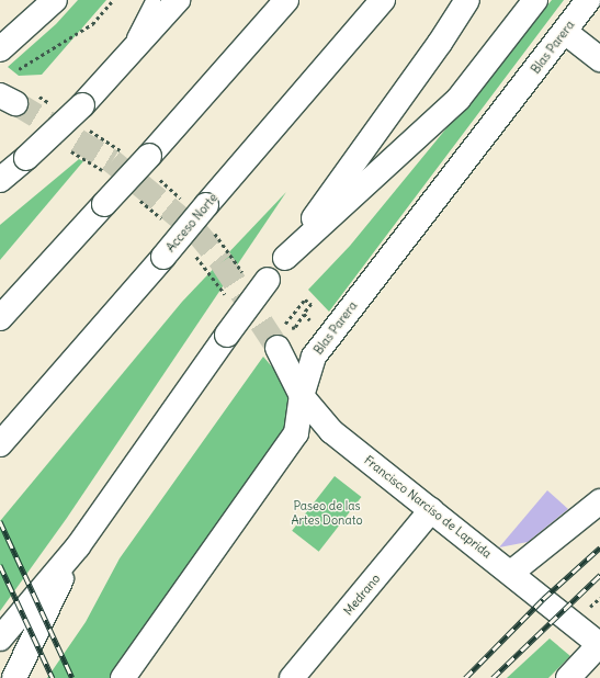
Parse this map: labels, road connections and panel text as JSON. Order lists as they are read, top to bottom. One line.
{"streets":{"main road":["Blas Parera","Acceso Norte","Francisco Narciso de Laprida","Medrano"]},"crossings":[["Blas Parera","Francisco Narciso de Laprida"],["Francisco Narciso de Laprida","Medrano"]],"parks":["Paseo de las Artes Donato"]}
